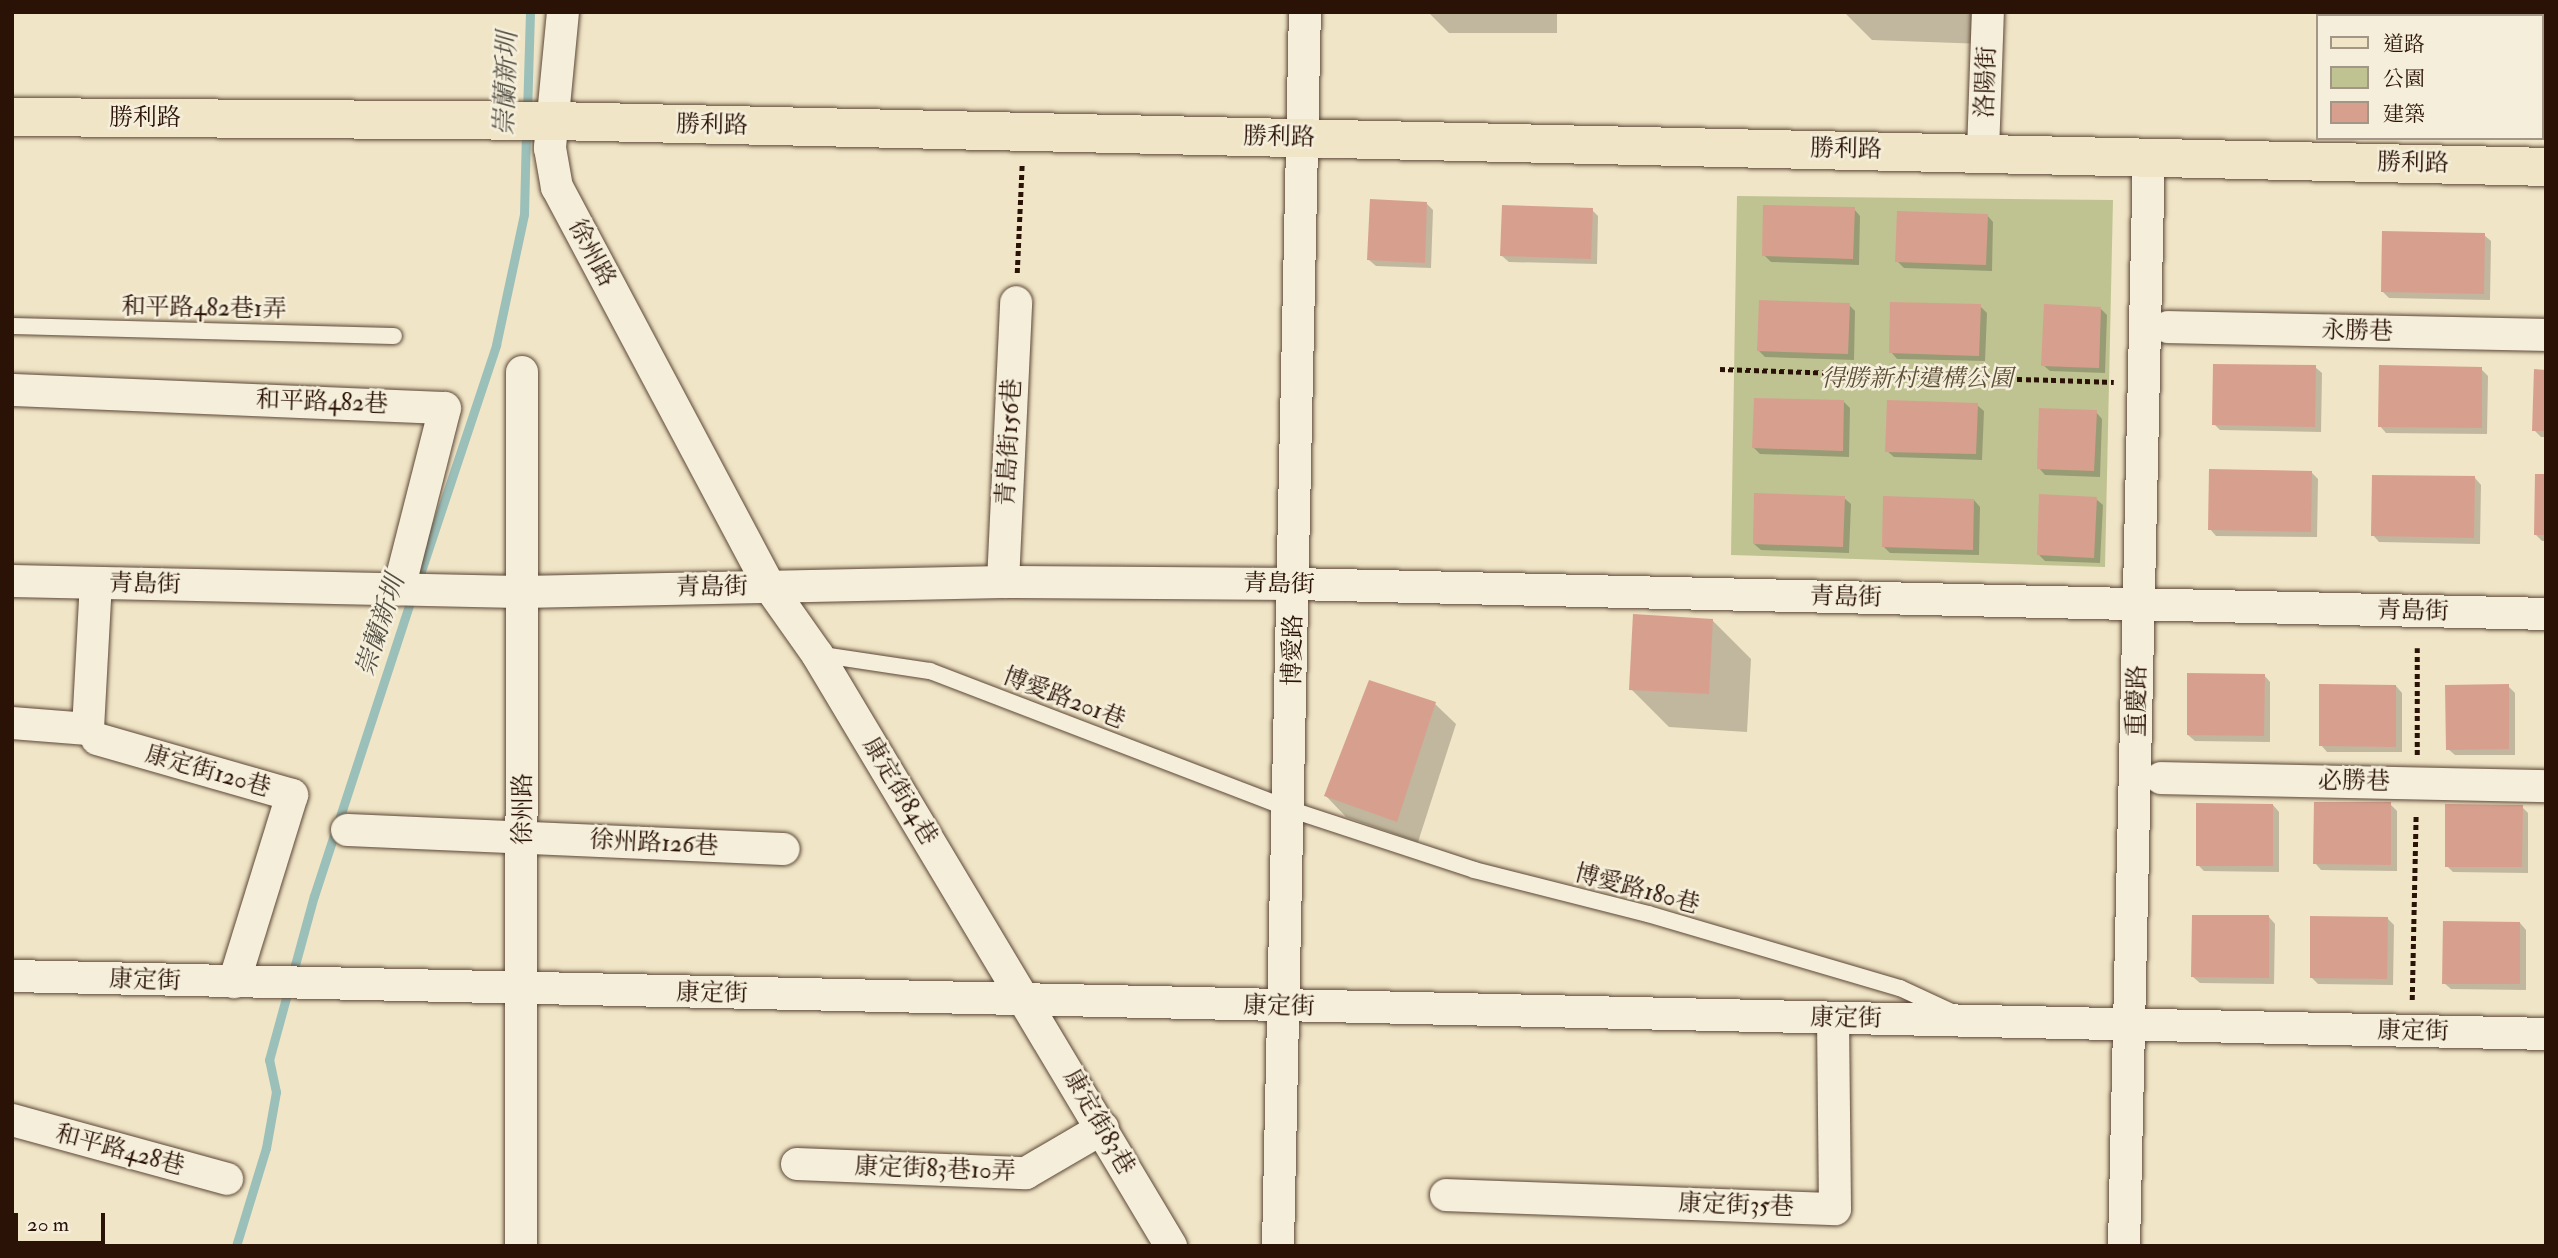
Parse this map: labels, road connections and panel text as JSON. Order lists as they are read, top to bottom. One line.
{"streets":{"main road":["勝利路"],"street":["洛陽街","徐州路","永勝巷","和平路482巷","青島街156巷","青島街","博愛路","重慶路","康定街120巷","必勝巷","康定街84巷","徐州路126巷","康定街","康定街83巷","和平路428巷","康定街83巷10弄","康定街35巷"],"lane":["和平路482巷1弄","博愛路201巷","博愛路180巷"]},"crossings":[["洛陽街","勝利路"],["勝利路","徐州路"],["勝利路","博愛路"],["勝利路","重慶路"],["徐州路","青島街"],["徐州路","康定街84巷"],["徐州路","徐州路126巷"],["徐州路","康定街"],["和平路482巷","青島街"],["青島街156巷","青島街"],["青島街","博愛路"],["青島街","重慶路"],["青島街","康定街84巷"],["博愛路","博愛路201巷"],["博愛路","博愛路180巷"],["博愛路","康定街"],["博愛路201巷","康定街84巷"],["博愛路201巷","博愛路180巷"],["重慶路","康定街"],["康定街120巷","康定街"],["康定街84巷","康定街"],["康定街84巷","康定街83巷"],["博愛路180巷","康定街"],["康定街","康定街83巷"],["康定街","康定街35巷"],["康定街83巷","康定街83巷10弄"]],"water":["崇蘭新圳"],"parks":["得勝新村遺構公園"],"legend":["道路","公園","建築"],"scale_bar":"20 m"}
